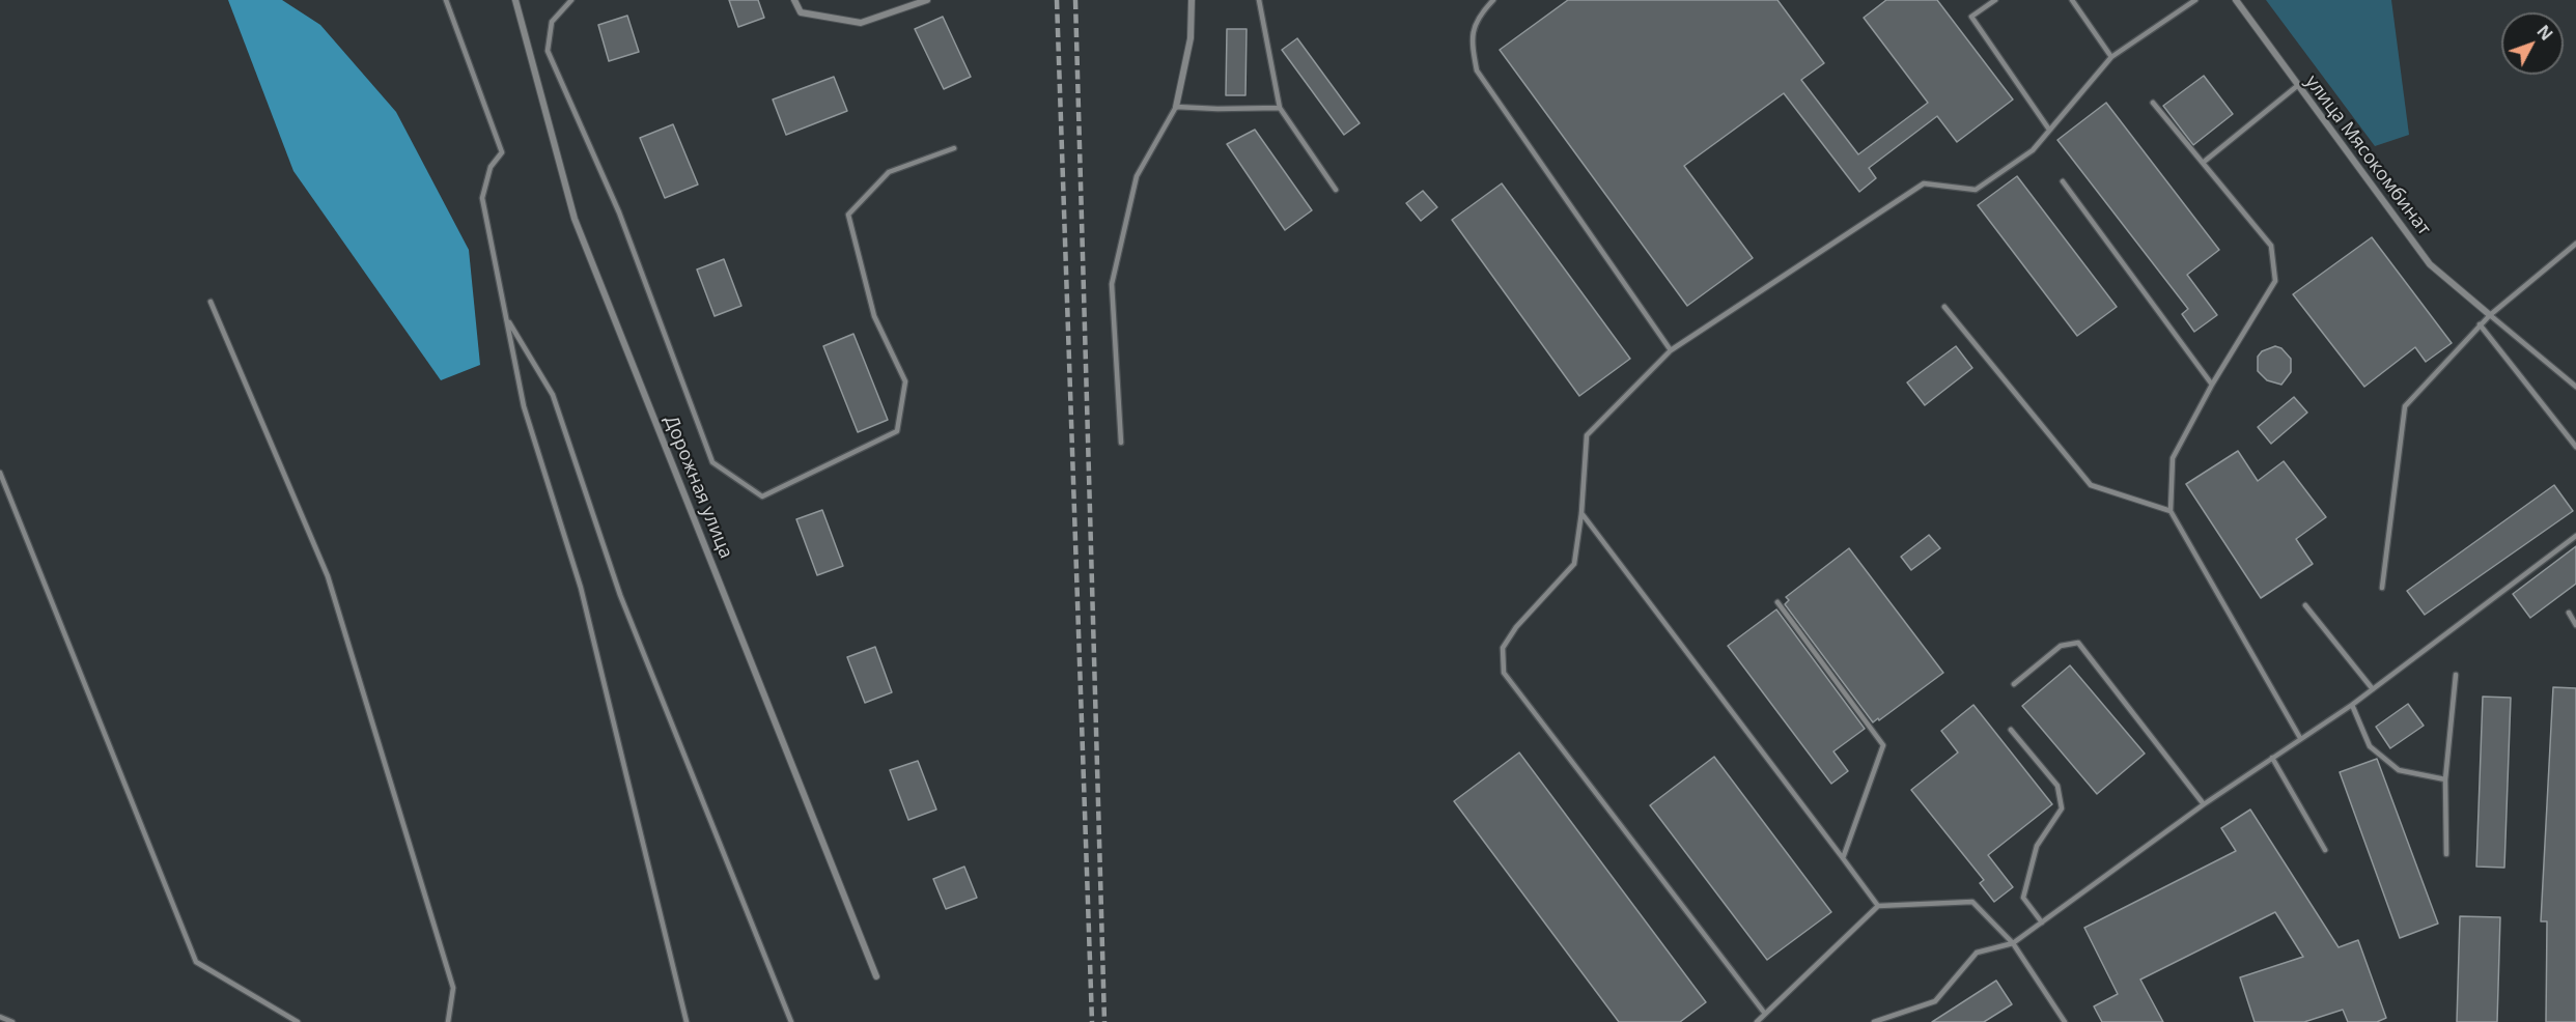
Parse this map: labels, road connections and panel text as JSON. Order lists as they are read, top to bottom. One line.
{"streets":{"street":["улица Мясокомбинат","Дорожная улица"]},"north":"top right"}
